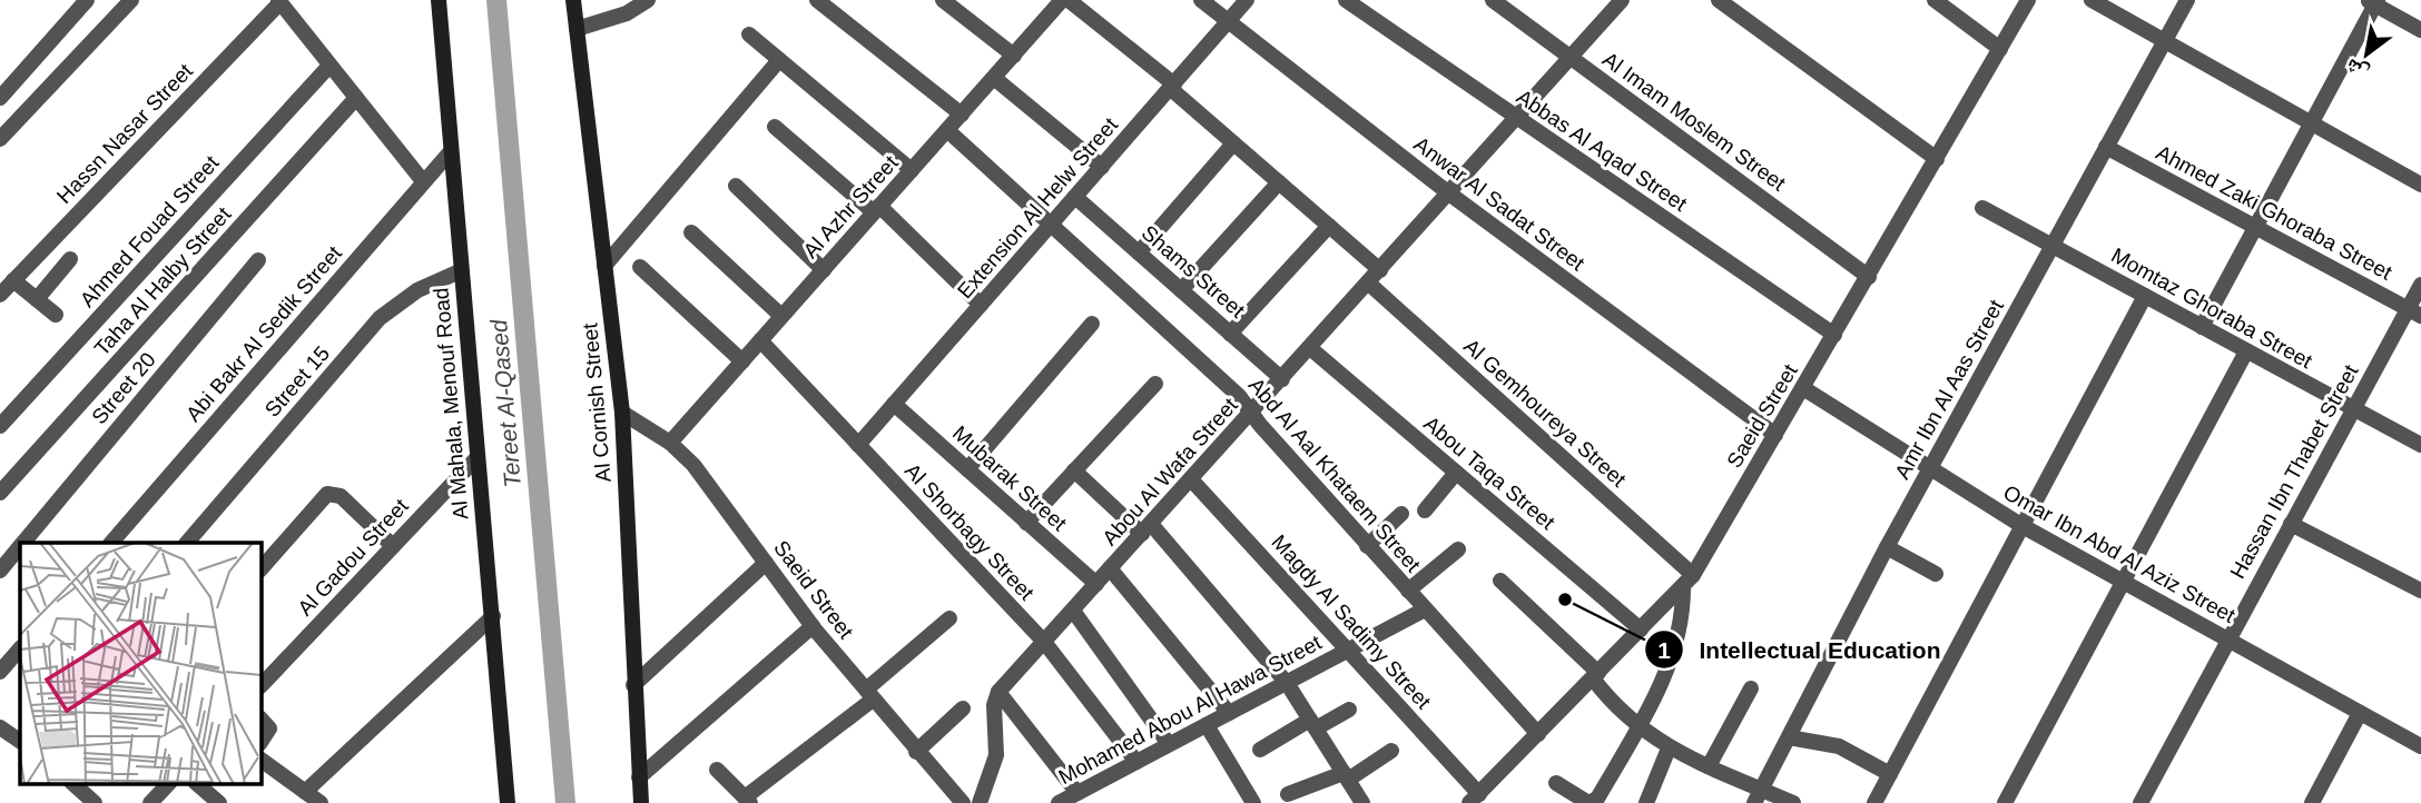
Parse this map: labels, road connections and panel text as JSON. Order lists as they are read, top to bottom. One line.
{"streets":{"main road":["Al Cornish Street","Al Mahala, Menouf Road"],"street":["Al Imam Moslem Street","Hassn Nasar Street","Abbas Al Aqad Street","Anwar Al Sadat Street","Al Azhr Street","Extension Al Helw Street","Ahmed Zaki Ghoraba Street","Ahmed Fouad Street","Shams Street","Taha Al Halby Street","Momtaz Ghoraba Street","Abi Bakr Al Sedik Street","Street 15","Street 20","Amr Ibn Al Aas Street","Al Gemhoureya Street","Saeid Street","Abou Al Wafa Street","Hassan Ibn Thabet Street","Abou Taqa Street","Abd Al Aal Khataem Street","Mubarak Street","Al Shorbagy Street","Omar Ibn Abd Al Aziz Street","Al Gadou Street","Magdy Al Sadimy Street","Mohamed Abou Al Hawa Street"]},"crossings":[["Al Imam Moslem Street","Saeid Street"],["Al Imam Moslem Street","Abou Al Wafa Street"],["Abbas Al Aqad Street","Saeid Street"],["Abbas Al Aqad Street","Abou Al Wafa Street"],["Anwar Al Sadat Street","Extension Al Helw Street"],["Anwar Al Sadat Street","Saeid Street"],["Anwar Al Sadat Street","Abou Al Wafa Street"],["Al Azhr Street","Saeid Street"],["Al Azhr Street","Abd Al Aal Khataem Street"],["Al Azhr Street","Al Shorbagy Street"],["Extension Al Helw Street","Shams Street"],["Extension Al Helw Street","Abd Al Aal Khataem Street"],["Extension Al Helw Street","Mubarak Street"],["Extension Al Helw Street","Al Shorbagy Street"],["Ahmed Zaki Ghoraba Street","Amr Ibn Al Aas Street"],["Ahmed Zaki Ghoraba Street","Hassan Ibn Thabet Street"],["Shams Street","Abou Al Wafa Street"],["Momtaz Ghoraba Street","Amr Ibn Al Aas Street"],["Momtaz Ghoraba Street","Hassan Ibn Thabet Street"],["Abi Bakr Al Sedik Street","Al Mahala, Menouf Road"],["Street 15","Al Mahala, Menouf Road"],["Amr Ibn Al Aas Street","Omar Ibn Abd Al Aziz Street"],["Al Cornish Street","Saeid Street"],["Al Mahala, Menouf Road","Al Gadou Street"],["Al Gemhoureya Street","Saeid Street"],["Al Gemhoureya Street","Abou Al Wafa Street"],["Saeid Street","Abou Taqa Street"],["Saeid Street","Abd Al Aal Khataem Street"],["Saeid Street","Omar Ibn Abd Al Aziz Street"],["Saeid Street","Magdy Al Sadimy Street"],["Abou Al Wafa Street","Abou Taqa Street"],["Abou Al Wafa Street","Abd Al Aal Khataem Street"],["Abou Al Wafa Street","Mubarak Street"],["Abou Al Wafa Street","Al Shorbagy Street"],["Abou Al Wafa Street","Magdy Al Sadimy Street"],["Hassan Ibn Thabet Street","Omar Ibn Abd Al Aziz Street"],["Abd Al Aal Khataem Street","Mohamed Abou Al Hawa Street"],["Al Shorbagy Street","Mohamed Abou Al Hawa Street"],["Magdy Al Sadimy Street","Mohamed Abou Al Hawa Street"]],"water":["Tereet Al-Qased"],"places":["Intellectual Education"],"north":"bottom left"}
